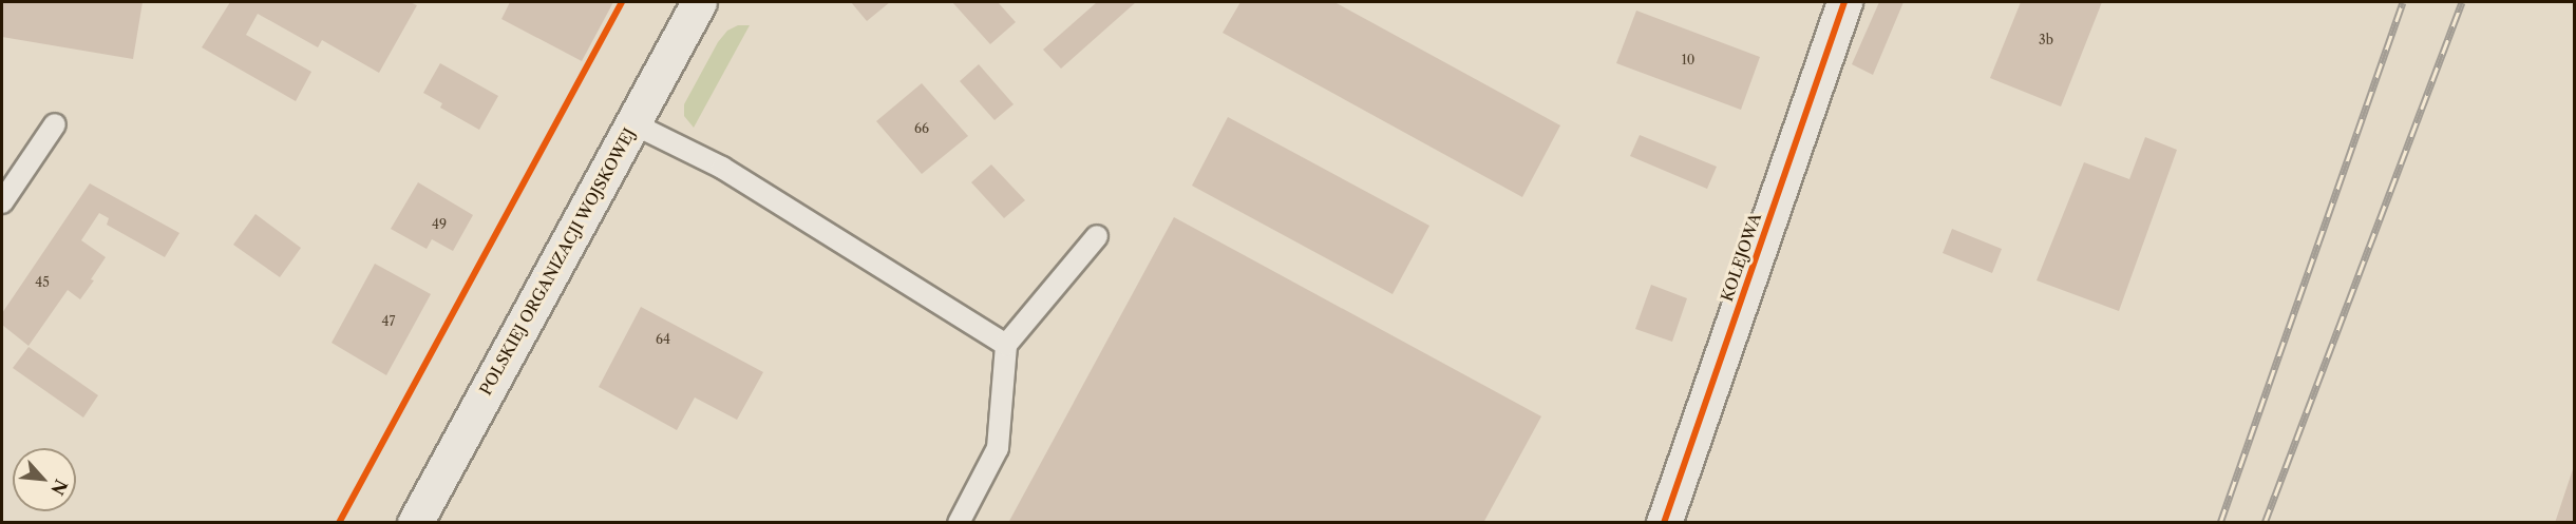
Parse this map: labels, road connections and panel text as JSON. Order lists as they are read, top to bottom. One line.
{"streets":{"main road":["KOLEJOWA","POLSKIEJ ORGANIZACJI WOJSKOWEJ"]},"house_numbers":["3b","10","66","49","45","47","64"],"north":"bottom right"}
